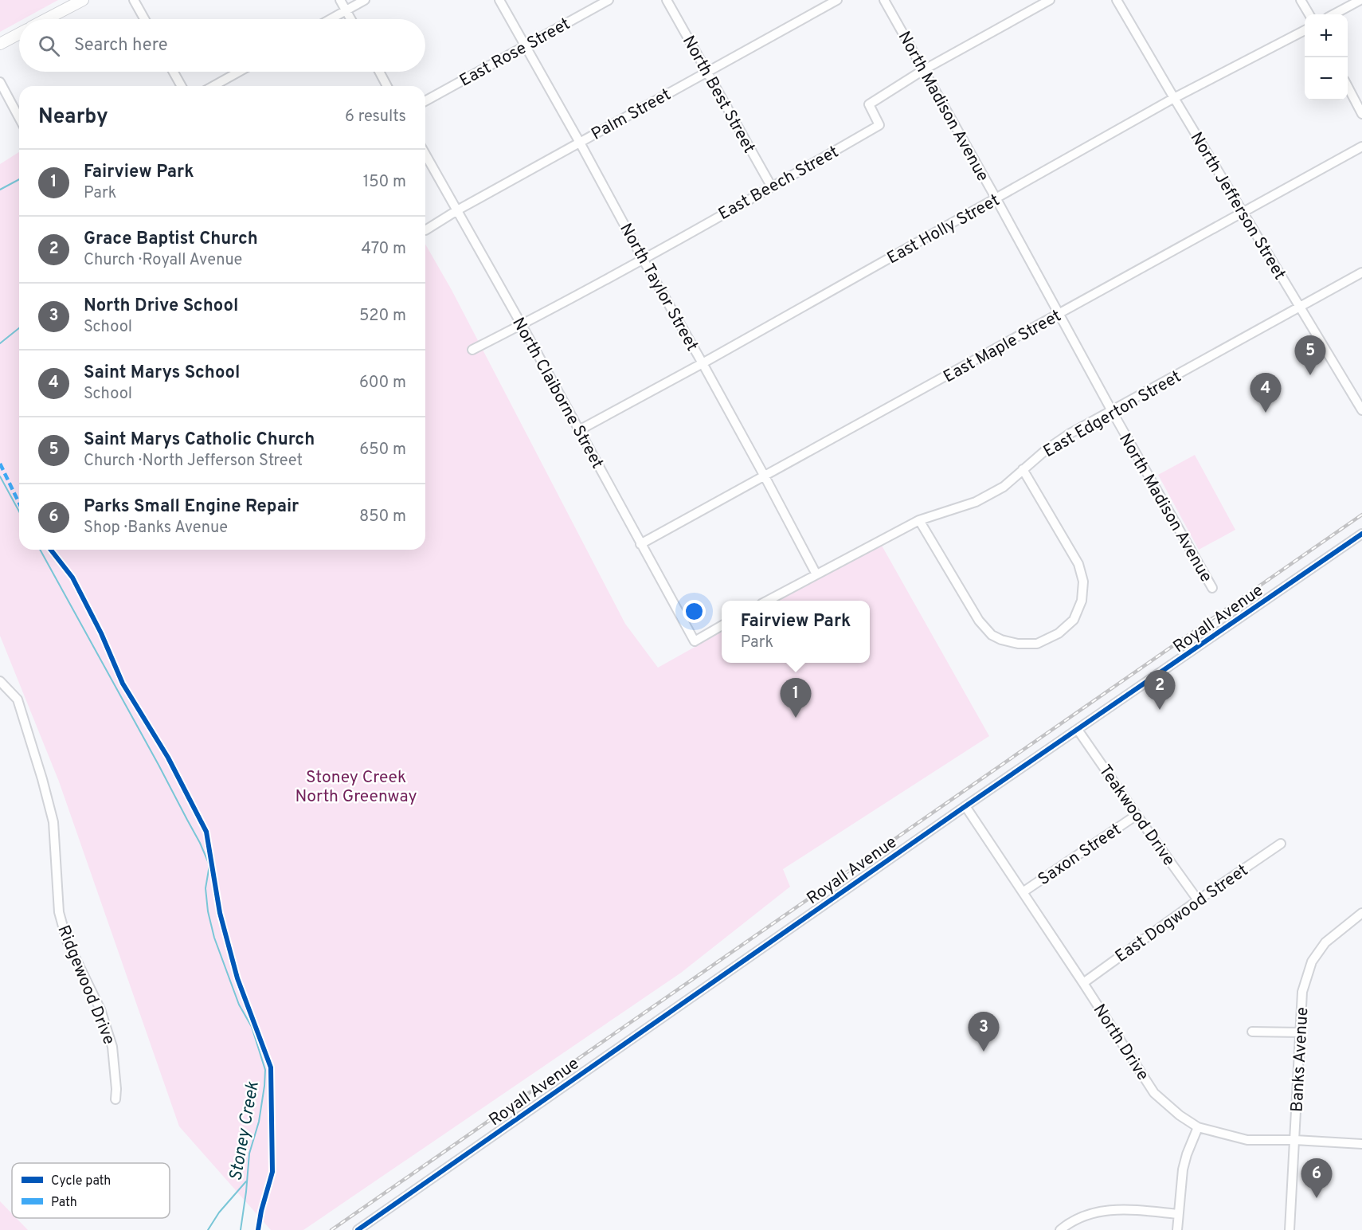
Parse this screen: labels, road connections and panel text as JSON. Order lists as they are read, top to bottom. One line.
{"streets":{"street":["East Rose Street","North Best Street","North Madison Avenue","Palm Street","East Beech Street","North Jefferson Street","East Holly Street","North Taylor Street","East Maple Street","North Claiborne Street","East Edgerton Street","Royall Avenue","Teakwood Drive","Saxon Street","East Dogwood Street","Ridgewood Drive","North Drive","Banks Avenue"]},"crossings":[["East Rose Street","North Taylor Street"],["North Best Street","Palm Street"],["North Best Street","East Beech Street"],["North Madison Avenue","East Beech Street"],["North Madison Avenue","East Holly Street"],["North Madison Avenue","East Maple Street"],["North Madison Avenue","East Edgerton Street"],["Palm Street","North Taylor Street"],["Palm Street","North Claiborne Street"],["East Beech Street","North Taylor Street"],["East Beech Street","North Claiborne Street"],["North Jefferson Street","East Holly Street"],["North Jefferson Street","East Maple Street"],["North Jefferson Street","East Edgerton Street"],["East Holly Street","North Taylor Street"],["East Holly Street","North Claiborne Street"],["North Taylor Street","East Maple Street"],["North Taylor Street","East Edgerton Street"],["East Maple Street","North Claiborne Street"],["Royall Avenue","Teakwood Drive"],["Royall Avenue","North Drive"],["Teakwood Drive","Saxon Street"],["Teakwood Drive","East Dogwood Street"],["Saxon Street","North Drive"],["East Dogwood Street","North Drive"],["North Drive","Banks Avenue"]],"water":["Stoney Creek"],"parks":["Stoney Creek North Greenway"],"legend":["Cycle path","Path"],"page":{"map_buttons":["+","−"],"search":"Search here","heading":["Nearby","6 results"],"list":[{"mark":"1","name":"Fairview Park","note":"Park","value":"150 m"},{"mark":"2","name":"Grace Baptist Church","note":"Church · Royall Avenue","value":"470 m"},{"mark":"3","name":"North Drive School","note":"School","value":"520 m"},{"mark":"4","name":"Saint Marys School","note":"School","value":"600 m"},{"mark":"5","name":"Saint Marys Catholic Church","note":"Church · North Jefferson Street","value":"650 m"},{"mark":"6","name":"Parks Small Engine Repair","note":"Shop · Banks Avenue","value":"850 m"}],"pins":["5","4","2","1","3","6"],"popup":["Fairview Park","Park"]}}
